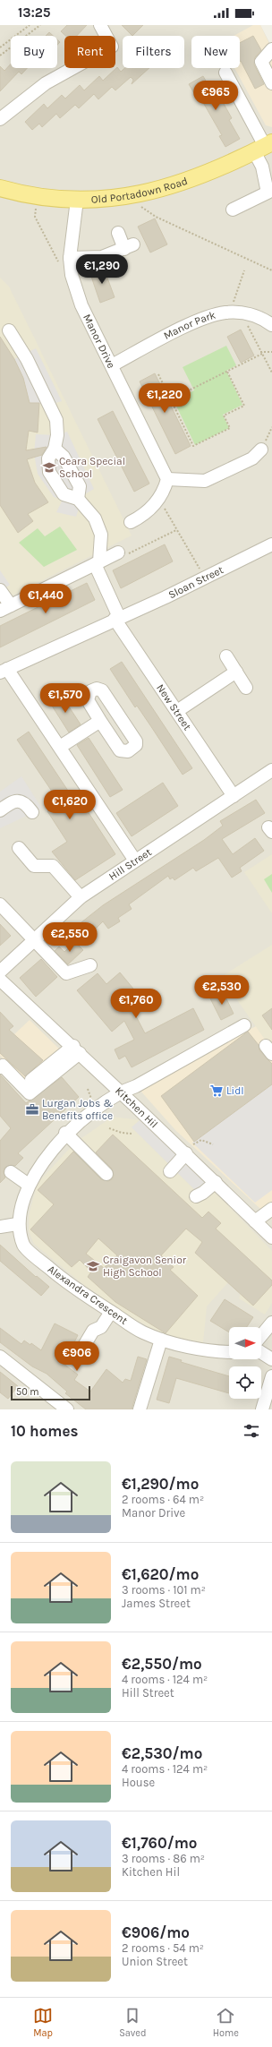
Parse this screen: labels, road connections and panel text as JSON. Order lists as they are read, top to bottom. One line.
{"streets":{"main road":["Old Portadown Road"],"street":["Manor Park","Manor Drive","Sloan Street","New Street","Hill Street","Kitchen Hil","Alexandra Crescent"]},"crossings":[["Old Portadown Road","Manor Drive"],["Manor Park","Manor Drive"],["Sloan Street","New Street"],["New Street","Hill Street"],["Kitchen Hil","Alexandra Crescent"]],"places":{"school or university":["Ceara Special School","Craigavon Senior High School"],"supermarket":["Lidl"],"office":["Lurgan Jobs & Benefits office"]},"scale_bar":"50 m","north":"right","page":{"status":"13:25","chip":["Buy","Rent","Filters","New"],"price":["€965","€1,290","€1,220","€1,440","€1,570","€1,620","€2,550","€2,530","€1,760","€906"],"scale":"50 m","heading":"10 homes","list":[{"name":"€1,290/mo","note":"2 rooms · 64 m² · Manor Drive"},{"name":"€1,620/mo","note":"3 rooms · 101 m² · James Street"},{"name":"€2,550/mo","note":"4 rooms · 124 m² · Hill Street"},{"name":"€2,530/mo","note":"4 rooms · 124 m² · House"},{"name":"€1,760/mo","note":"3 rooms · 86 m² · Kitchen Hil"},{"name":"€906/mo","note":"2 rooms · 54 m² · Union Street"}],"tabs":["Map","Saved","Home"]}}
